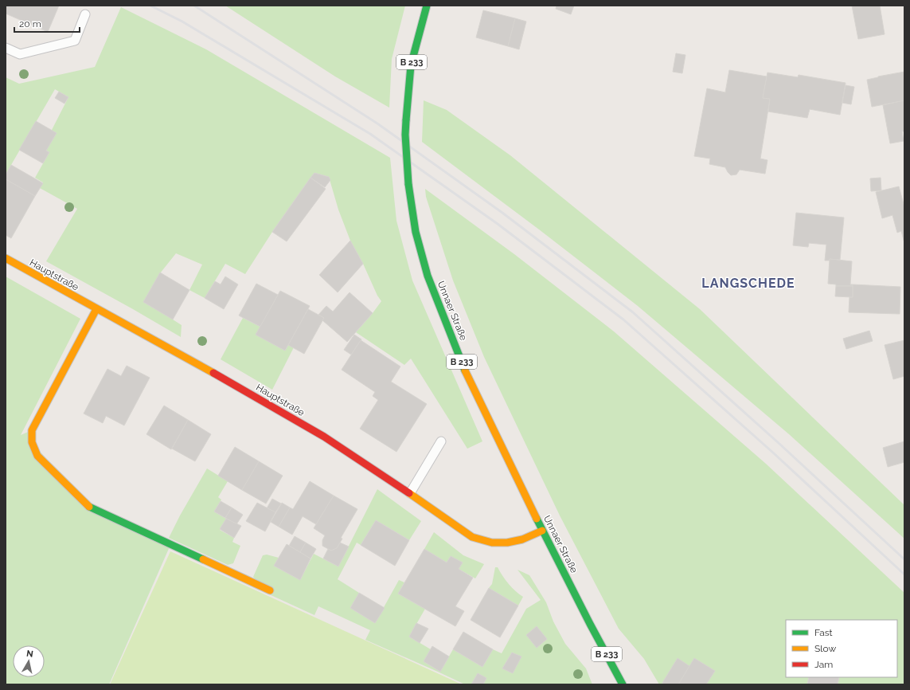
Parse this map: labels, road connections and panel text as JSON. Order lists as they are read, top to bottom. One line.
{"streets":{"main road":["B 233","Hauptstraße","Unnaer Straße"]},"crossings":[["Hauptstraße","Unnaer Straße"]],"districts":["LANGSCHEDE"],"legend":["Fast","Slow","Jam"],"scale_bar":"20 m","north":"top"}
